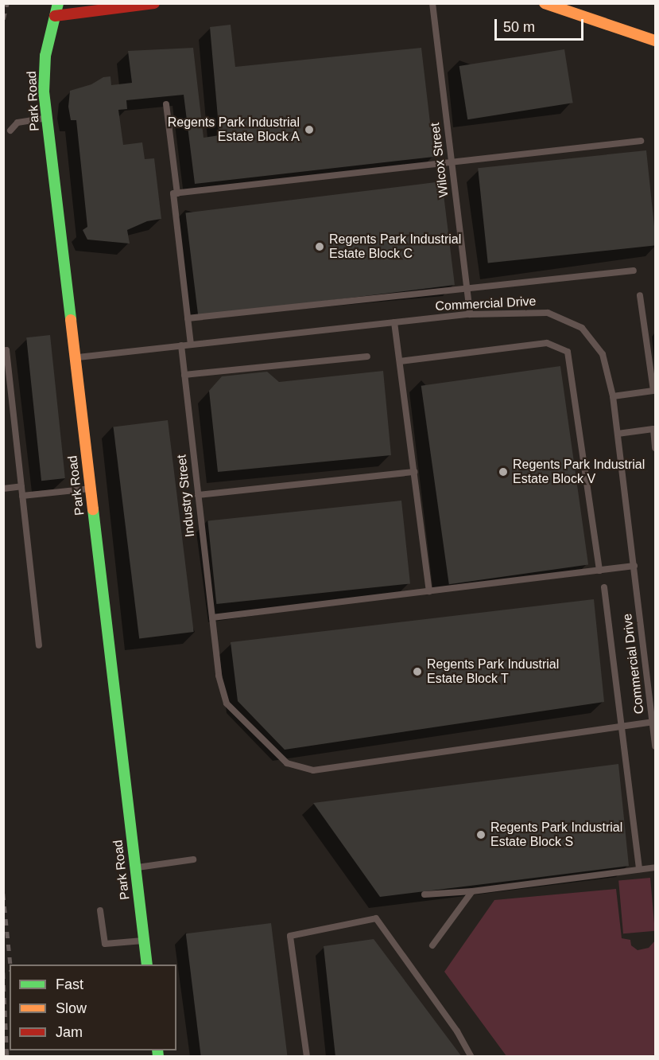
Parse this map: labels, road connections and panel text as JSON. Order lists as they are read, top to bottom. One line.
{"streets":{"main road":["Park Road"],"lane":["Wilcox Street","Commercial Drive","Industry Street"]},"crossings":[["Park Road","Commercial Drive"],["Wilcox Street","Commercial Drive"],["Commercial Drive","Industry Street"]],"places":["Regents Park Industrial Estate Block A","Regents Park Industrial Estate Block C","Regents Park Industrial Estate Block V","Regents Park Industrial Estate Block T","Regents Park Industrial Estate Block S"],"legend":["Fast","Slow","Jam"],"scale_bar":"50 m"}
